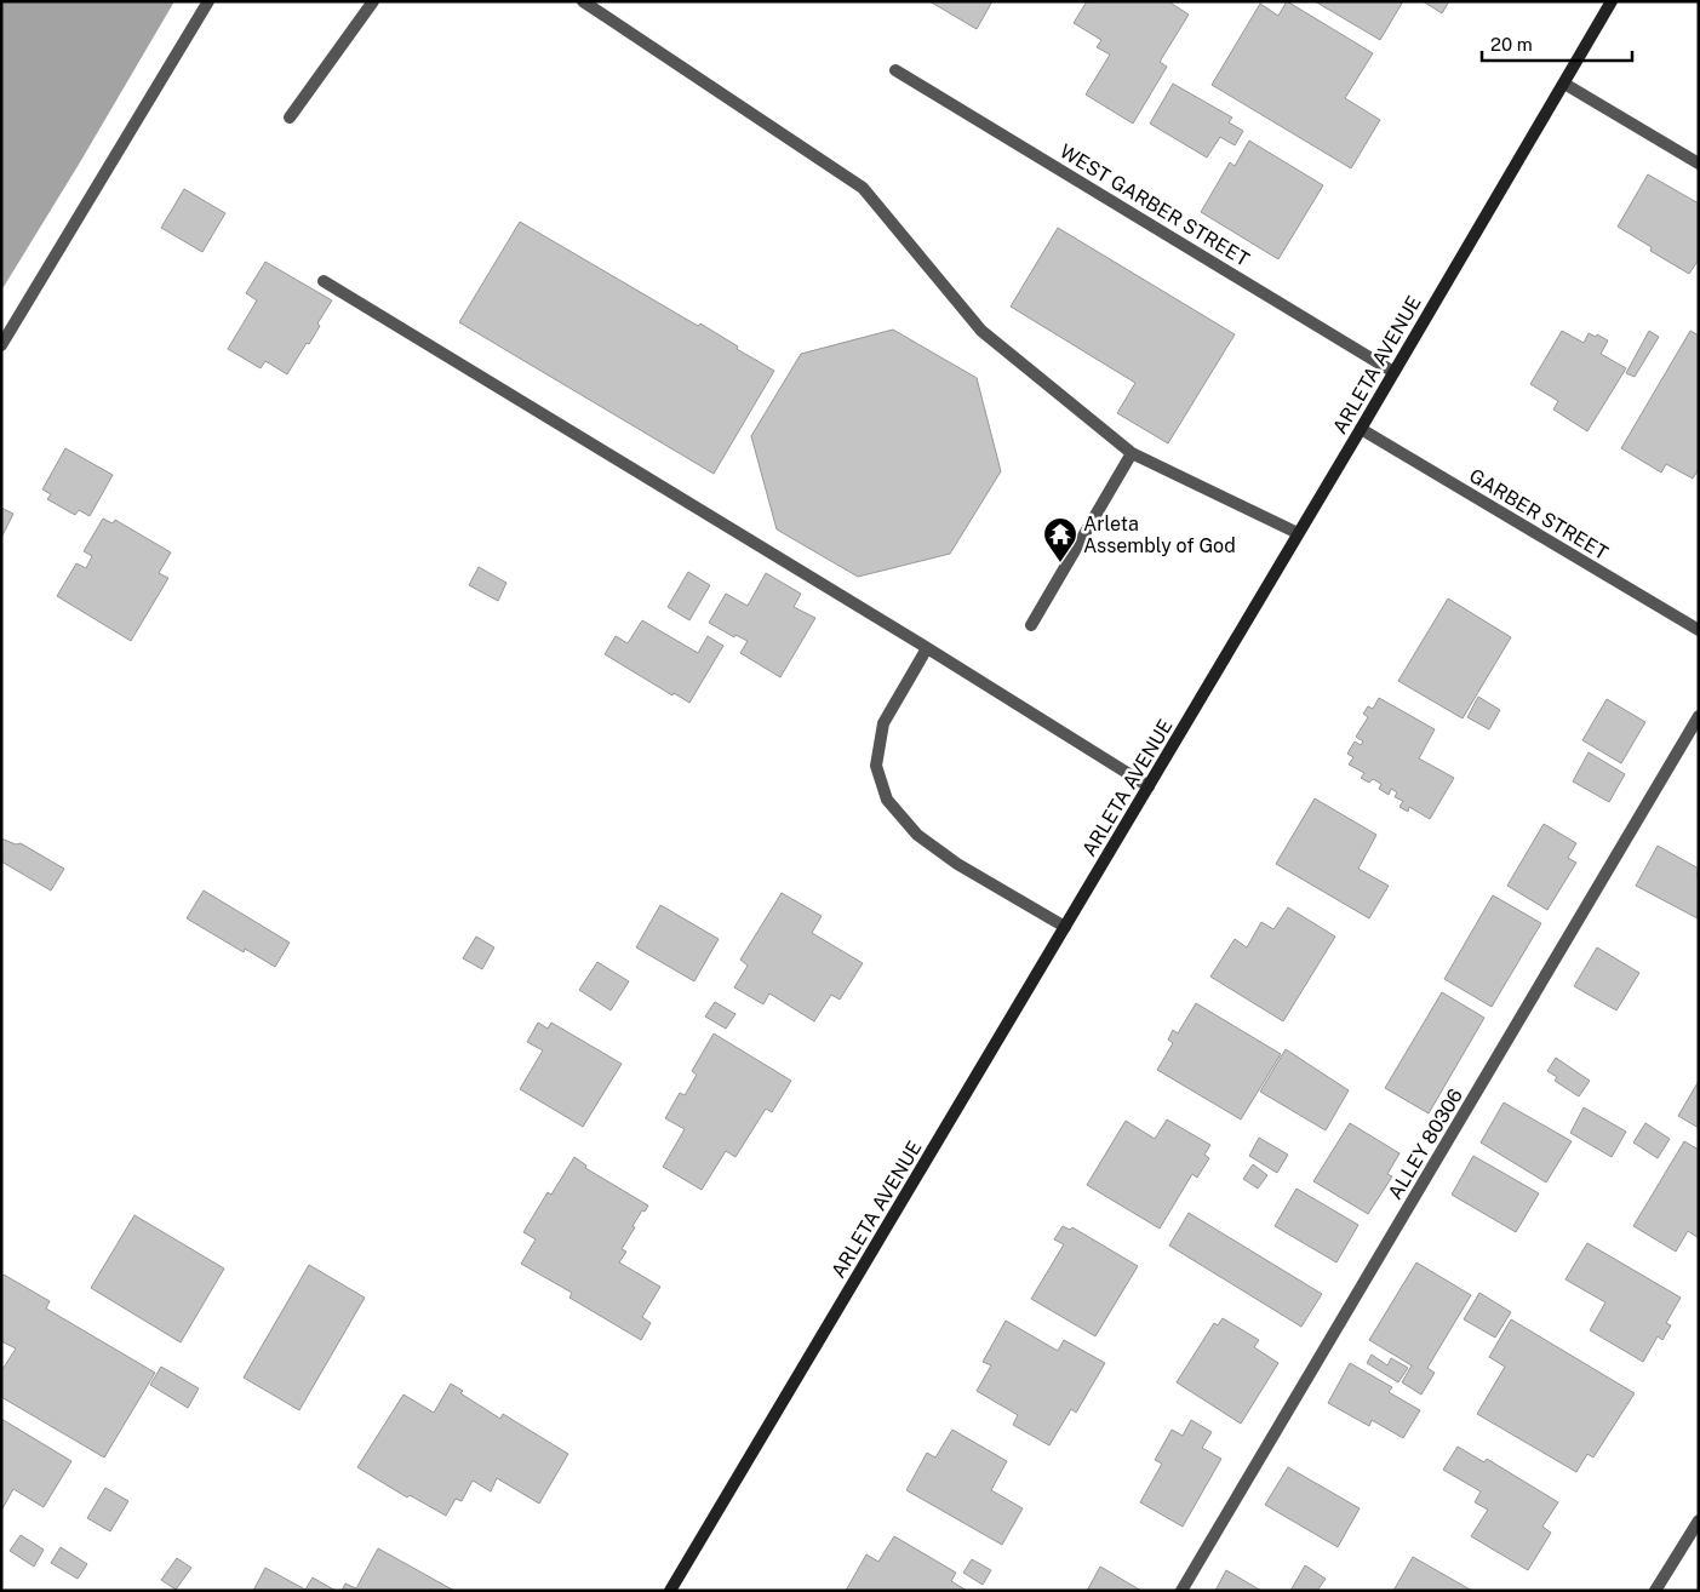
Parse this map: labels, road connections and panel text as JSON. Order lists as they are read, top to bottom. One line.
{"streets":{"main road":["ARLETA AVENUE"],"street":["WEST GARBER STREET","GARBER STREET","ALLEY 80306"]},"crossings":[["WEST GARBER STREET","ARLETA AVENUE"],["ARLETA AVENUE","GARBER STREET"]],"places":{"temple":["Arleta Assembly of God"]},"scale_bar":"20 m"}
